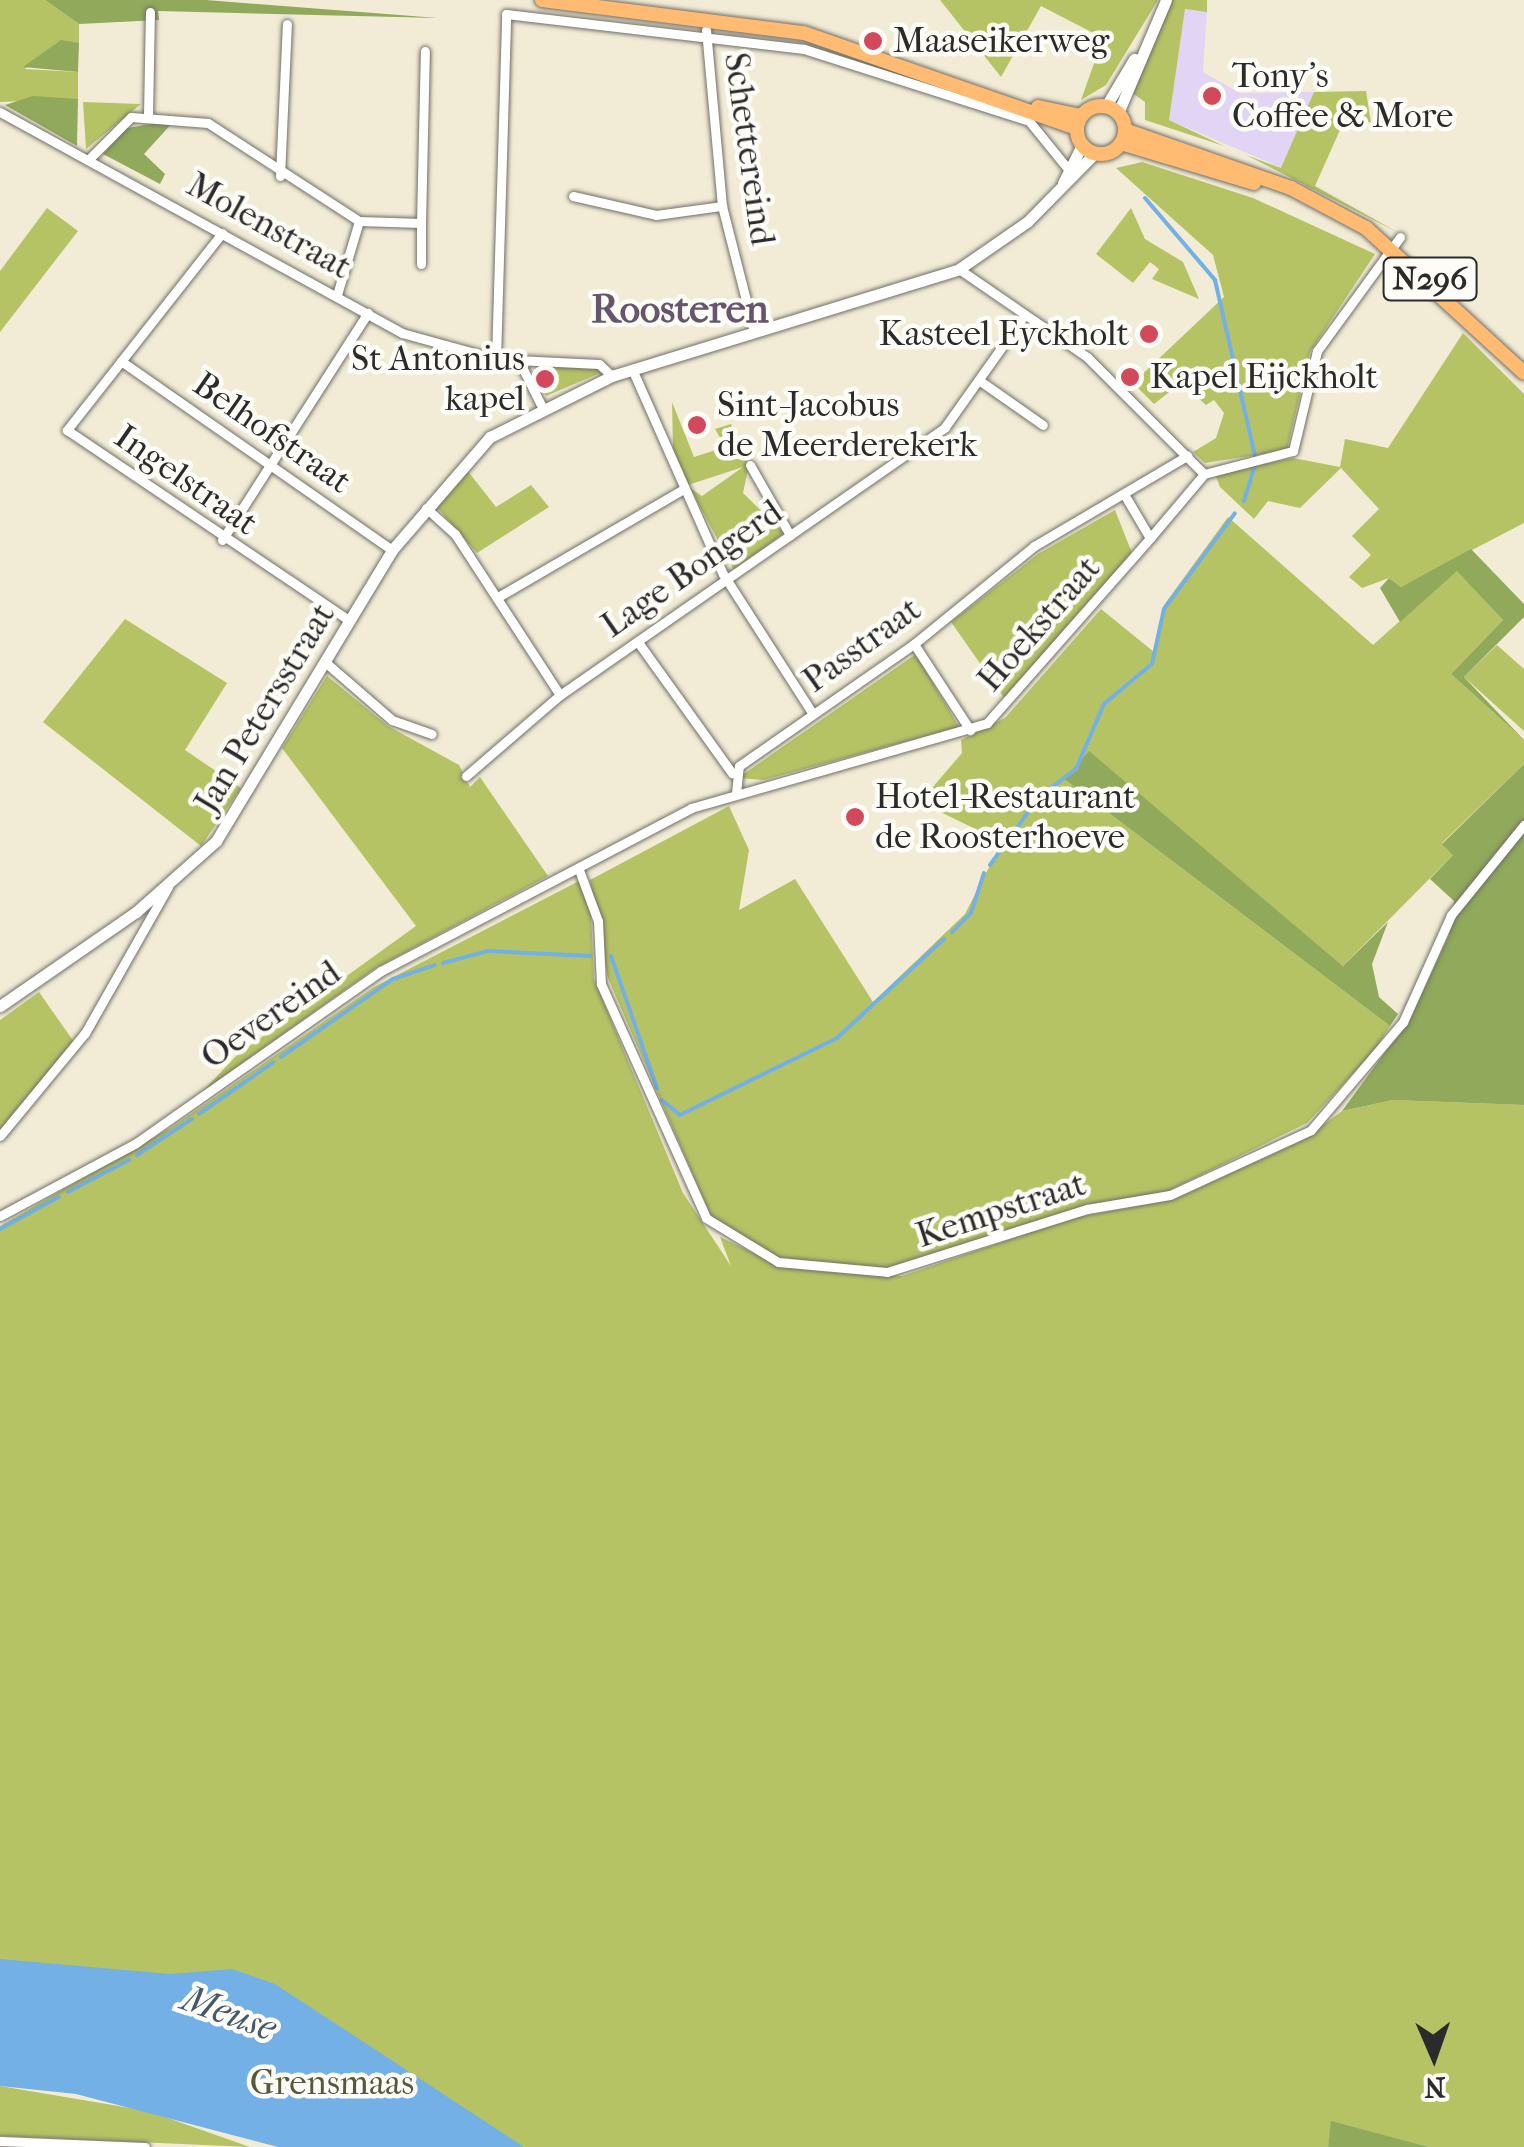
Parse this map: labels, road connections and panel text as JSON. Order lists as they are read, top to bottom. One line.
{"streets":{"main road":["N296"],"street":["Schettereind","Molenstraat","Belhofstraat","Ingelstraat","Lage Bongerd","Hoekstraat","Passtraat","Jan Petersstraat","Oevereind","Kempstraat"]},"crossings":[["Schettereind","Jan Petersstraat"],["Molenstraat","Jan Petersstraat"],["Belhofstraat","Ingelstraat"],["Belhofstraat","Jan Petersstraat"],["Ingelstraat","Jan Petersstraat"],["Oevereind","Kempstraat"]],"districts":["Roosteren"],"water":["Meuse"],"parks":["Grensmaas"],"places":["Maaseikerweg","Tony's Coffee & More","Kasteel Eyckholt","Kapel Eijckholt","St Antonius kapel","Sint-Jacobus de Meerderekerk","Hotel-Restaurant de Roosterhoeve"],"north":"bottom"}
